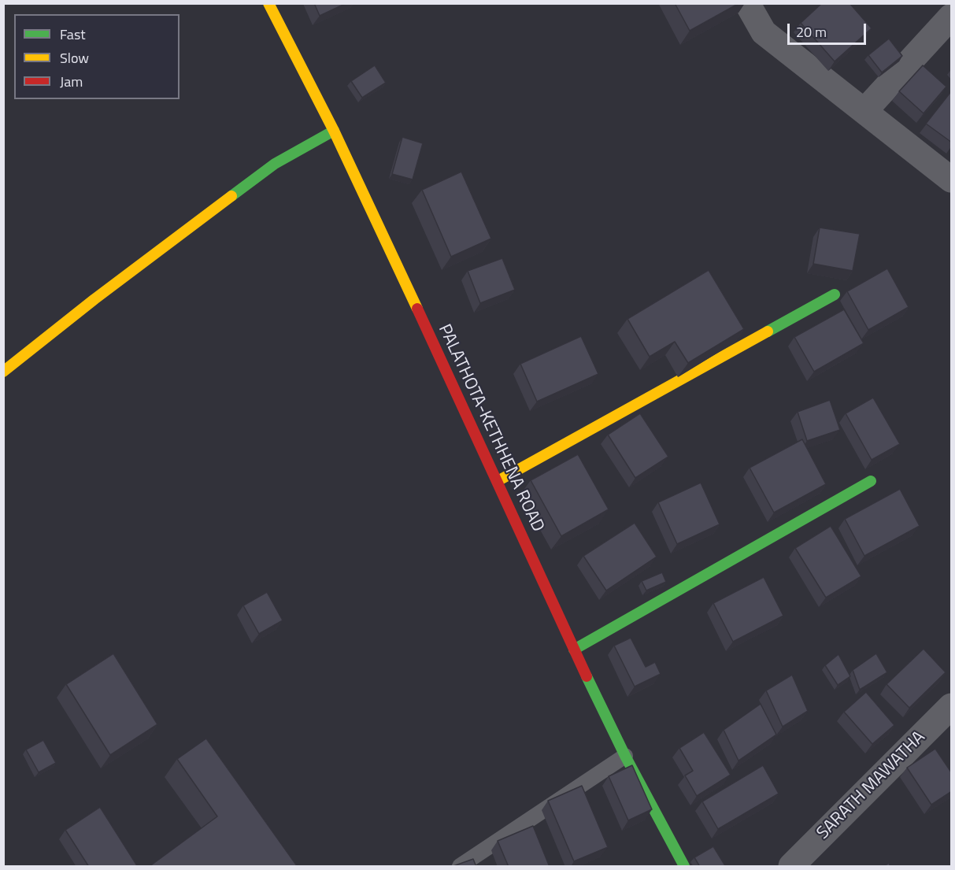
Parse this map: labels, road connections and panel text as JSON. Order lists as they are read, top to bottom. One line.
{"streets":{"street":["PALATHOTA-KETHHENA ROAD","SARATH MAWATHA"]},"legend":["Fast","Slow","Jam"],"scale_bar":"20 m"}
